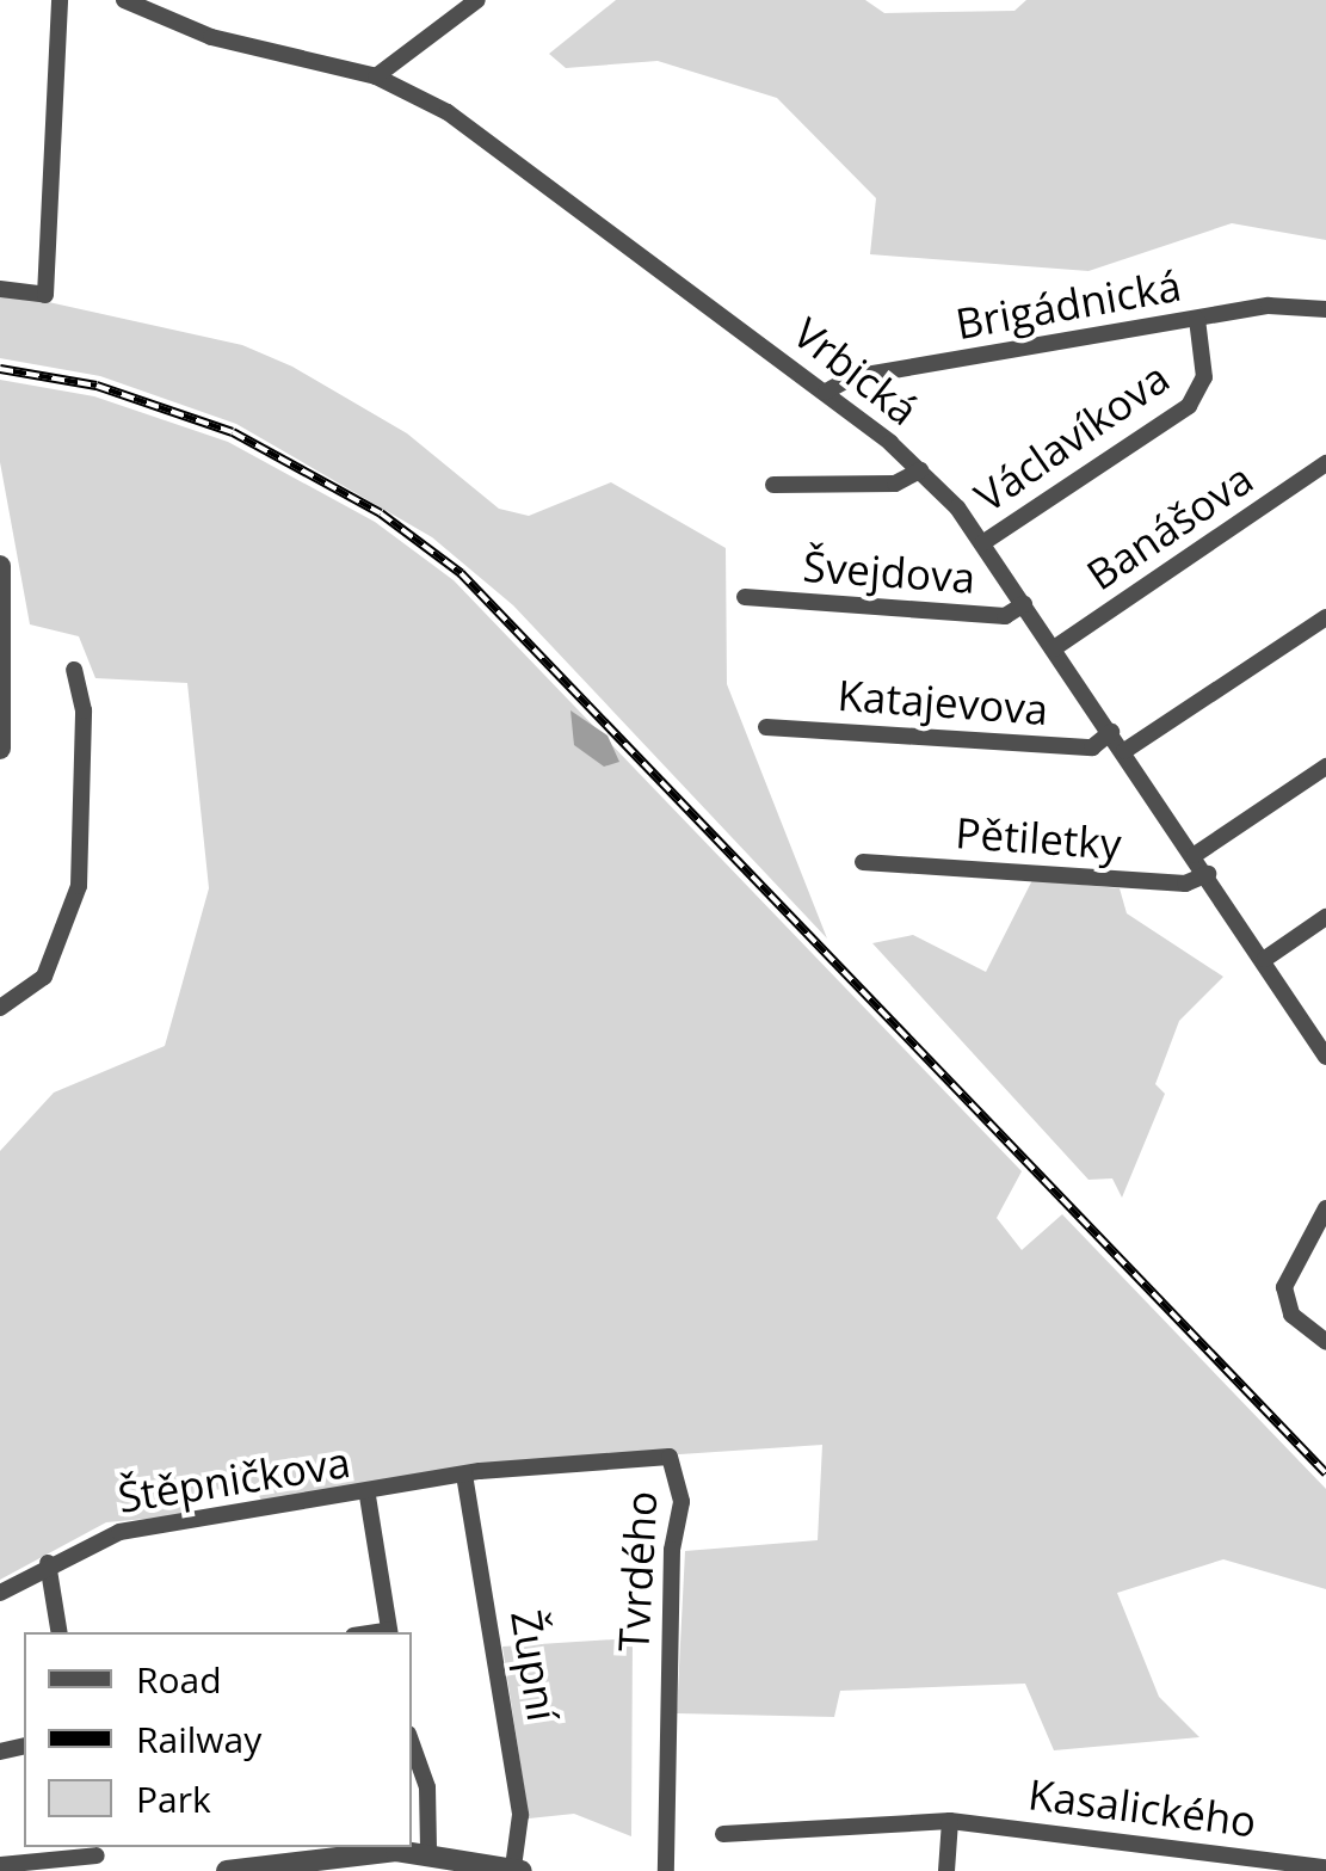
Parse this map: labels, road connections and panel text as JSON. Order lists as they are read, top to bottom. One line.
{"streets":{"street":["Brigádnická","Vrbická","Václavíkova","Banášova","Švejdova","Katajevova","Pětiletky","Štěpničkova","Tvrdého","Župní","Kasalického"]},"crossings":[["Brigádnická","Vrbická"],["Brigádnická","Václavíkova"],["Vrbická","Václavíkova"],["Vrbická","Banášova"],["Vrbická","Švejdova"],["Vrbická","Katajevova"],["Vrbická","Pětiletky"],["Štěpničkova","Tvrdého"],["Štěpničkova","Župní"]],"legend":["Road","Railway","Park"]}
